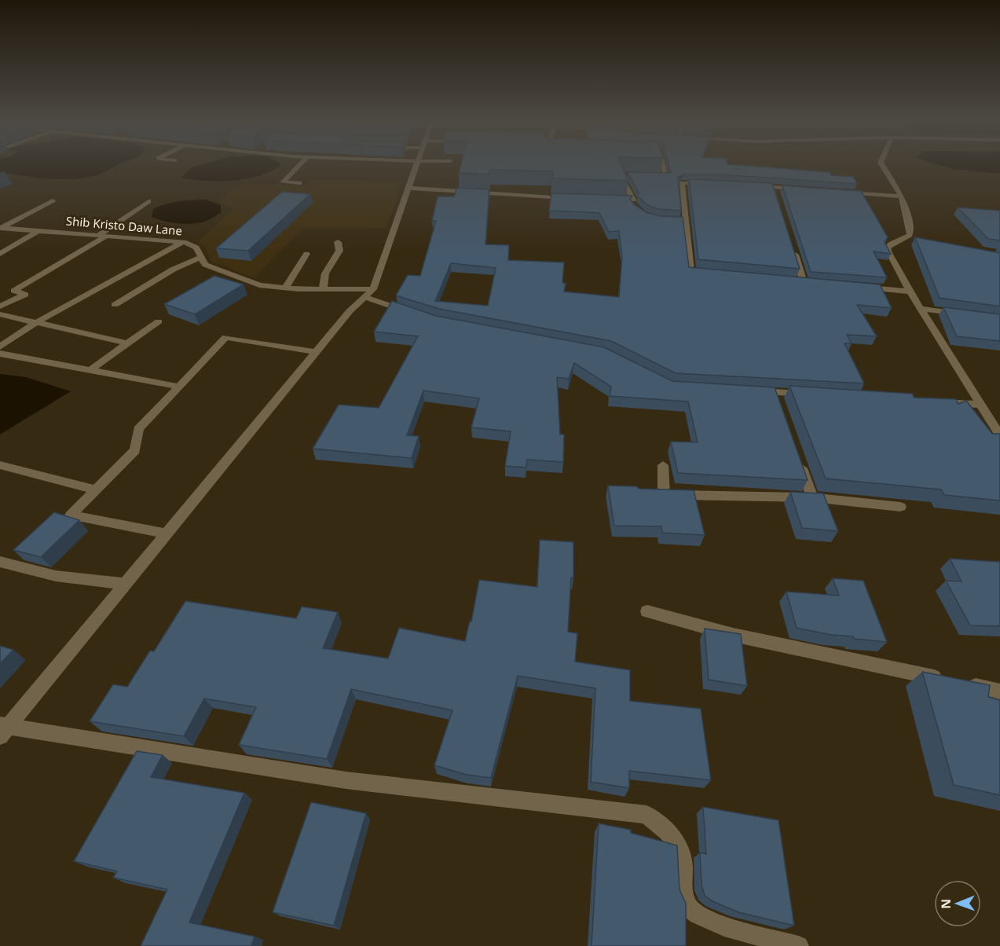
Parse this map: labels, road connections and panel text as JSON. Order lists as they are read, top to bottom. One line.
{"streets":{"street":["Shib Kristo Daw Lane"]},"north":"left"}
